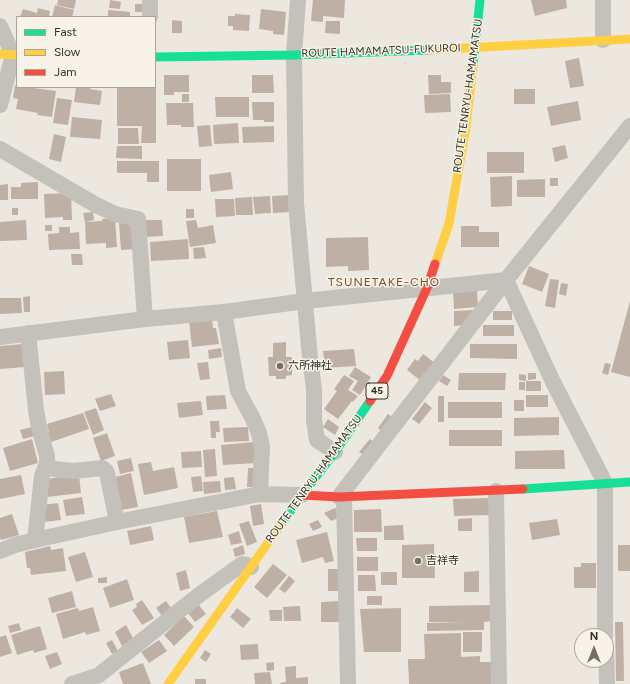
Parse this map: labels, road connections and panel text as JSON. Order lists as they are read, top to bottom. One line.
{"streets":{"main road":["ROUTE HAMAMATSU-FUKUROI","ROUTE TENRYU-HAMAMATSU","45"]},"crossings":[["ROUTE HAMAMATSU-FUKUROI","ROUTE TENRYU-HAMAMATSU"]],"districts":["TSUNETAKE-CHO"],"places":["六所神社","吉祥寺"],"legend":["Fast","Slow","Jam"],"north":"top"}
